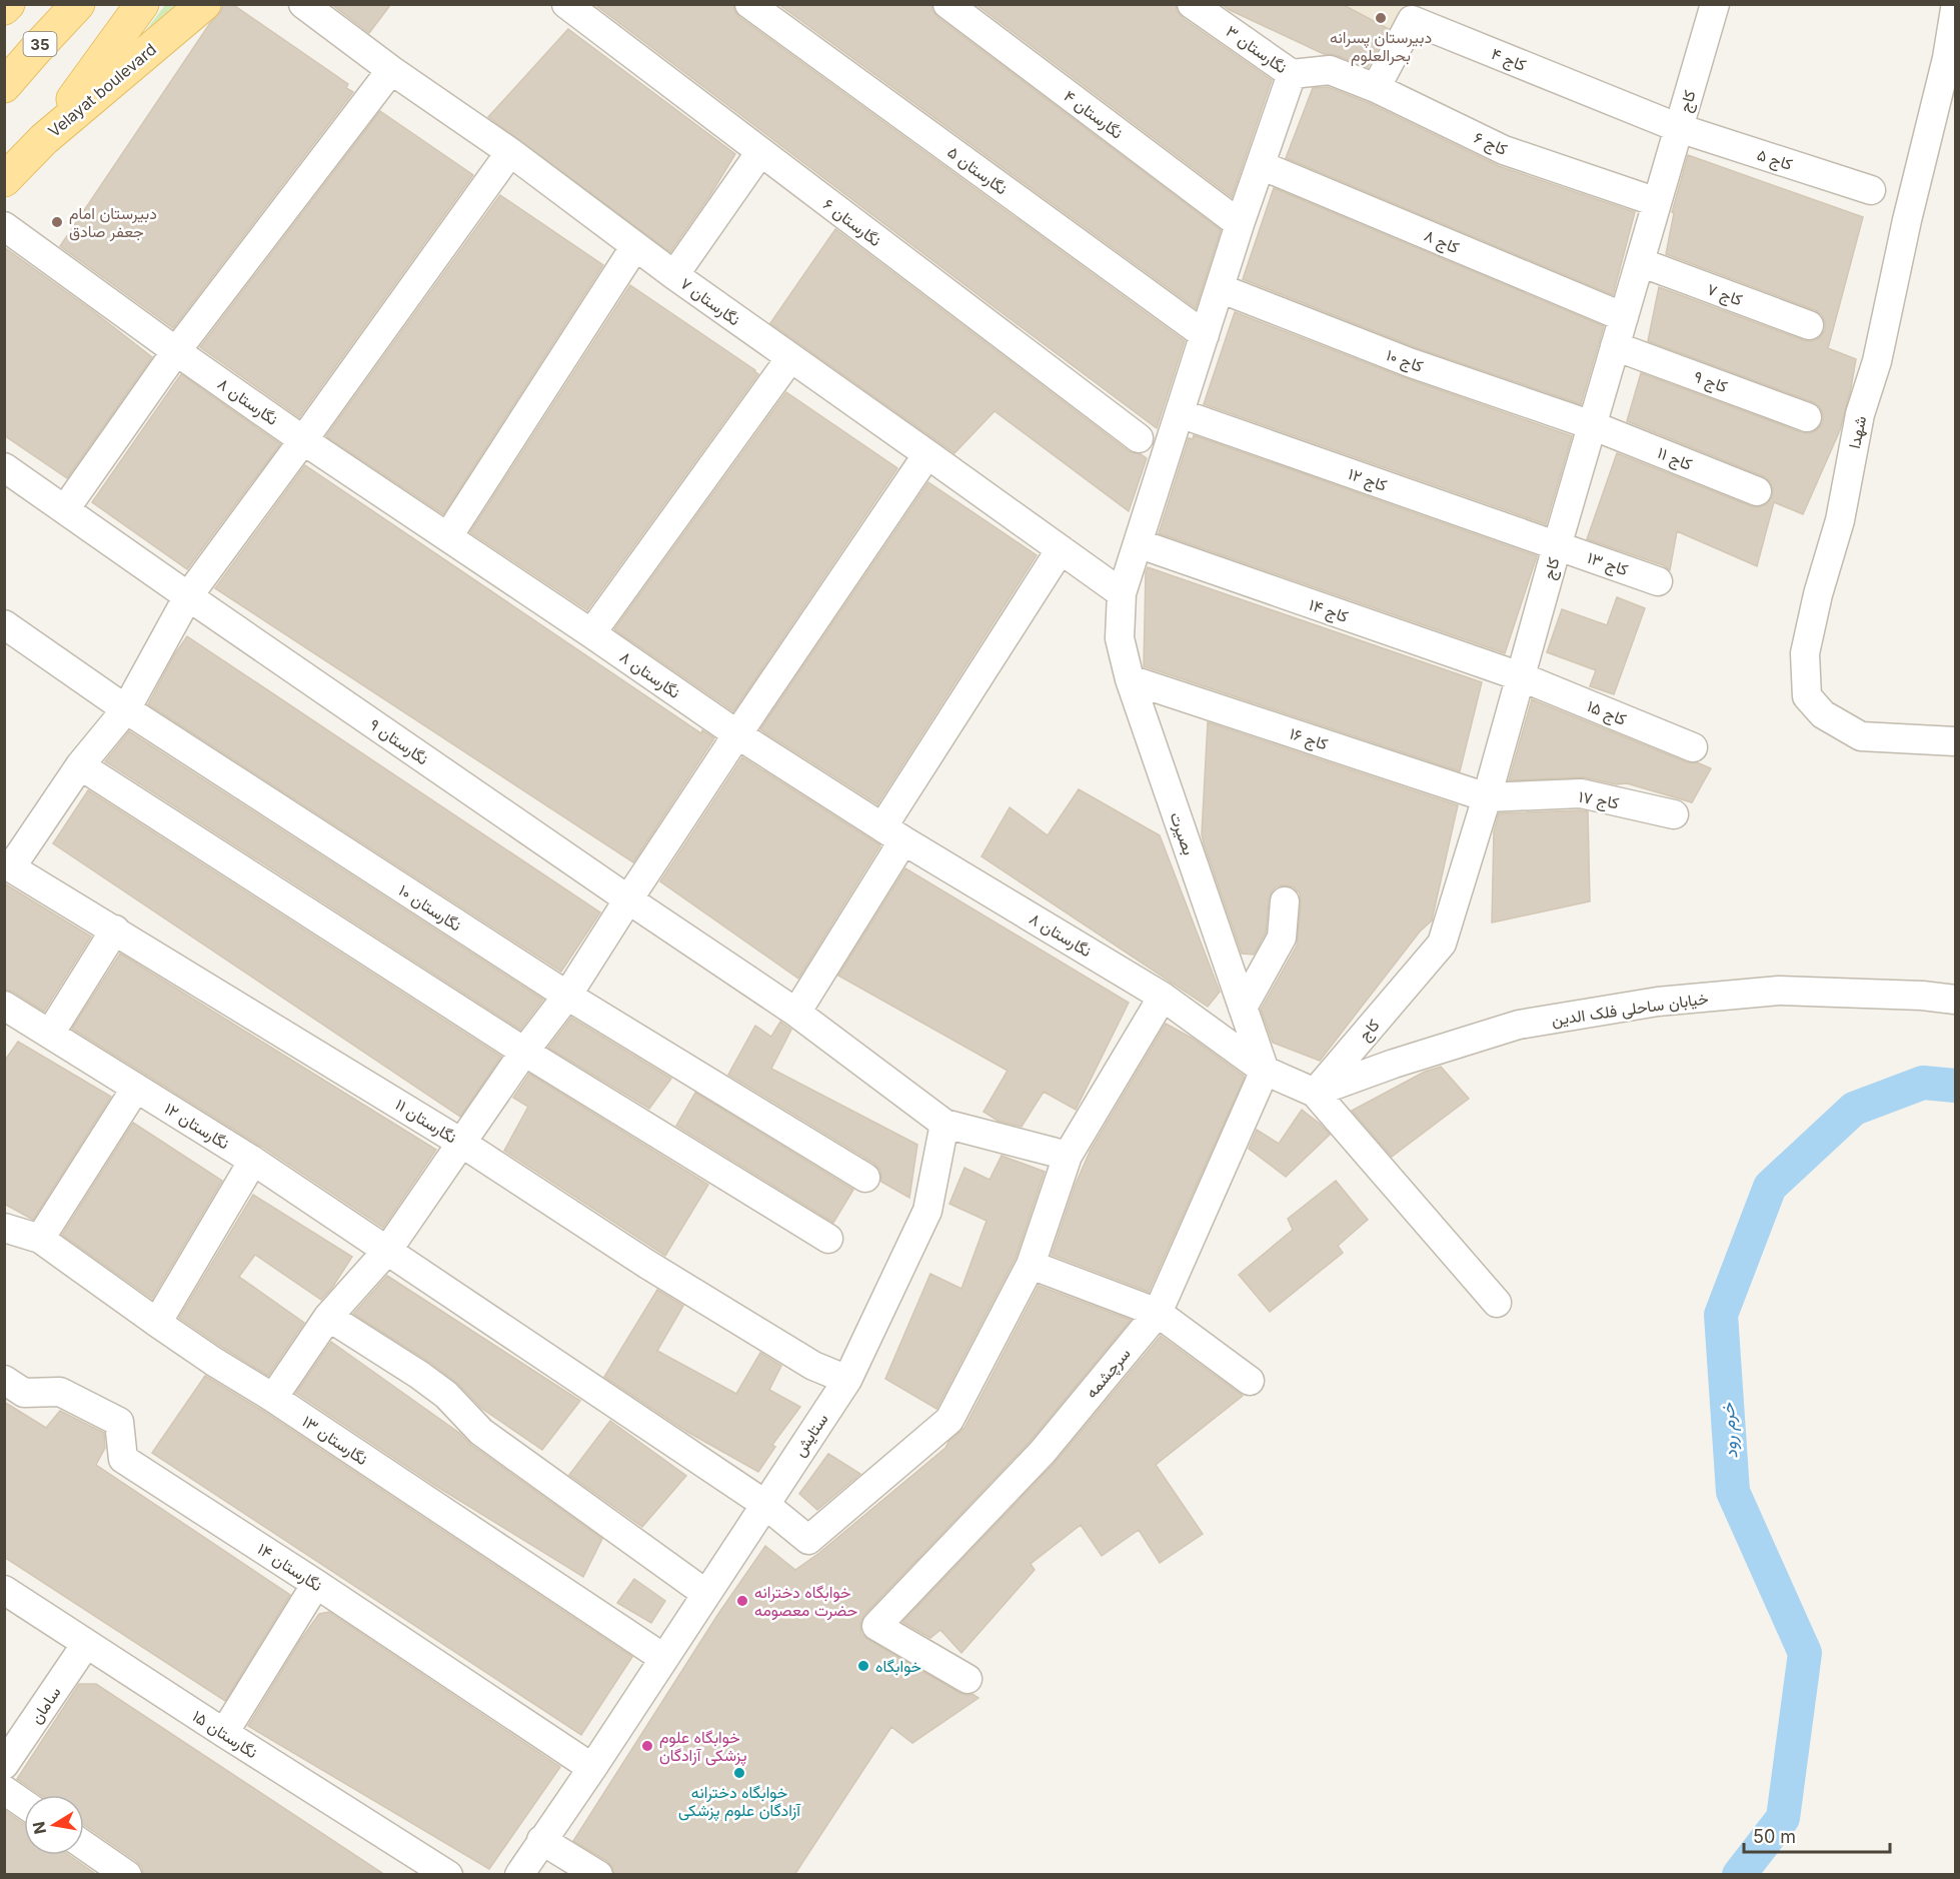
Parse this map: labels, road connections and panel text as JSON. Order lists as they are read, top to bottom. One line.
{"streets":{"main road":["35","Velayat boulevard"],"street":["نگارستان ۳","کاج ۴","کاج","نگارستان ۴","کاج ۶","کاج ۵","نگارستان ۵","نگارستان ۶","کاج ۸","کاج ۷","نگارستان ۷","کاج ۱۰","کاج ۹","نگارستان ۸","شهدا","کاج ۱۱","کاج ۱۲","کاج ۱۳","کاج ۱۴","کاج ۱۵","کاج ۱۶","نگارستان ۹","کاج ۱۷","بصیرت","نگارستان ۱۰","خیابان ساحلی فلک الدین","نگارستان ۱۱","نگارستان ۱۲","سرچشمه","ستایش","نگارستان ۱۳","نگارستان ۱۴","سامان","نگارستان ۱۵"]},"crossings":[["نگارستان ۳","کاج ۶"],["نگارستان ۳","بصیرت"],["کاج ۴","کاج"],["کاج ۴","کاج ۶"],["کاج ۴","کاج ۵"],["کاج","کاج ۶"],["کاج","کاج ۵"],["کاج","کاج ۸"],["کاج","کاج ۷"],["کاج","کاج ۱۰"],["کاج","کاج ۹"],["کاج","نگارستان ۸"],["کاج","کاج ۱۱"],["کاج","کاج ۱۲"],["کاج","کاج ۱۳"],["کاج","کاج ۱۴"],["کاج","کاج ۱۵"],["کاج","کاج ۱۶"],["کاج","کاج ۱۷"],["کاج","خیابان ساحلی فلک الدین"],["نگارستان ۴","بصیرت"],["کاج ۶","بصیرت"],["نگارستان ۵","بصیرت"],["کاج ۸","بصیرت"],["نگارستان ۷","بصیرت"],["کاج ۱۰","کاج ۱۱"],["کاج ۱۰","بصیرت"],["نگارستان ۸","بصیرت"],["نگارستان ۸","خیابان ساحلی فلک الدین"],["نگارستان ۸","سرچشمه"],["کاج ۱۲","کاج ۱۳"],["کاج ۱۲","بصیرت"],["کاج ۱۴","کاج ۱۵"],["کاج ۱۴","بصیرت"],["کاج ۱۶","کاج ۱۷"],["کاج ۱۶","بصیرت"],["بصیرت","سرچشمه"],["نگارستان ۱۱","ستایش"],["نگارستان ۱۲","ستایش"],["ستایش","نگارستان ۱۳"],["ستایش","نگارستان ۱۴"],["سامان","نگارستان ۱۵"]],"water":["خرم رود"],"places":["دبیرستان پسرانه بحرالعلوم","دبیرستان امام جعفر صادق","خوابگاه دخترانه حضرت معصومه","خوابگاه","خوابگاه علوم پزشکی آزادگان","خوابگاه دخترانه آزادگان علوم پزشکی"],"scale_bar":"50 m","north":"left"}
